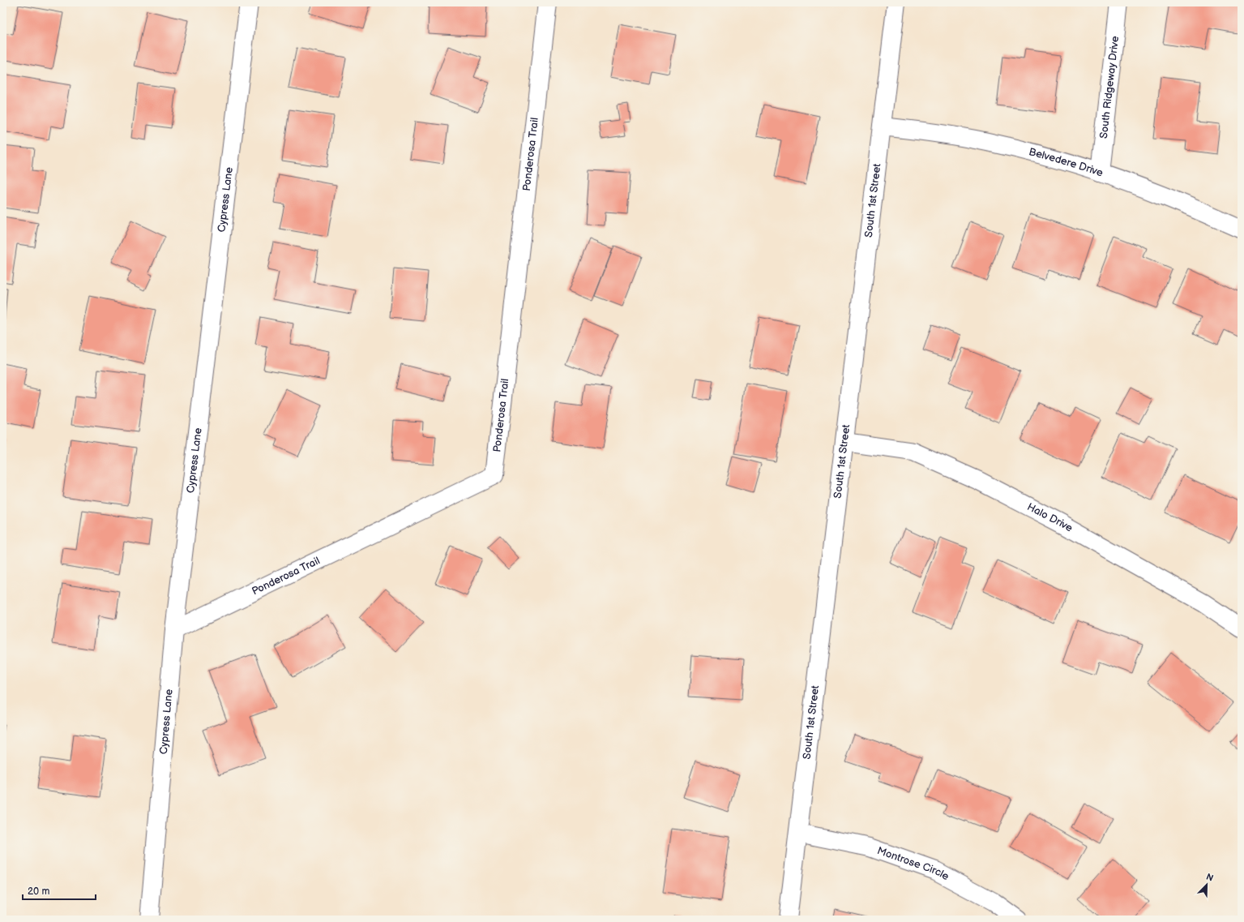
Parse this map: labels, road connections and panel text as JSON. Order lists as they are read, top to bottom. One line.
{"streets":{"street":["South Ridgeway Drive","Ponderosa Trail","Belvedere Drive","Cypress Lane","South 1st Street","Halo Drive","Montrose Circle"]},"crossings":[["South Ridgeway Drive","Belvedere Drive"],["Ponderosa Trail","Cypress Lane"],["Belvedere Drive","South 1st Street"],["South 1st Street","Halo Drive"],["South 1st Street","Montrose Circle"]],"scale_bar":"20 m","north":"top right"}
